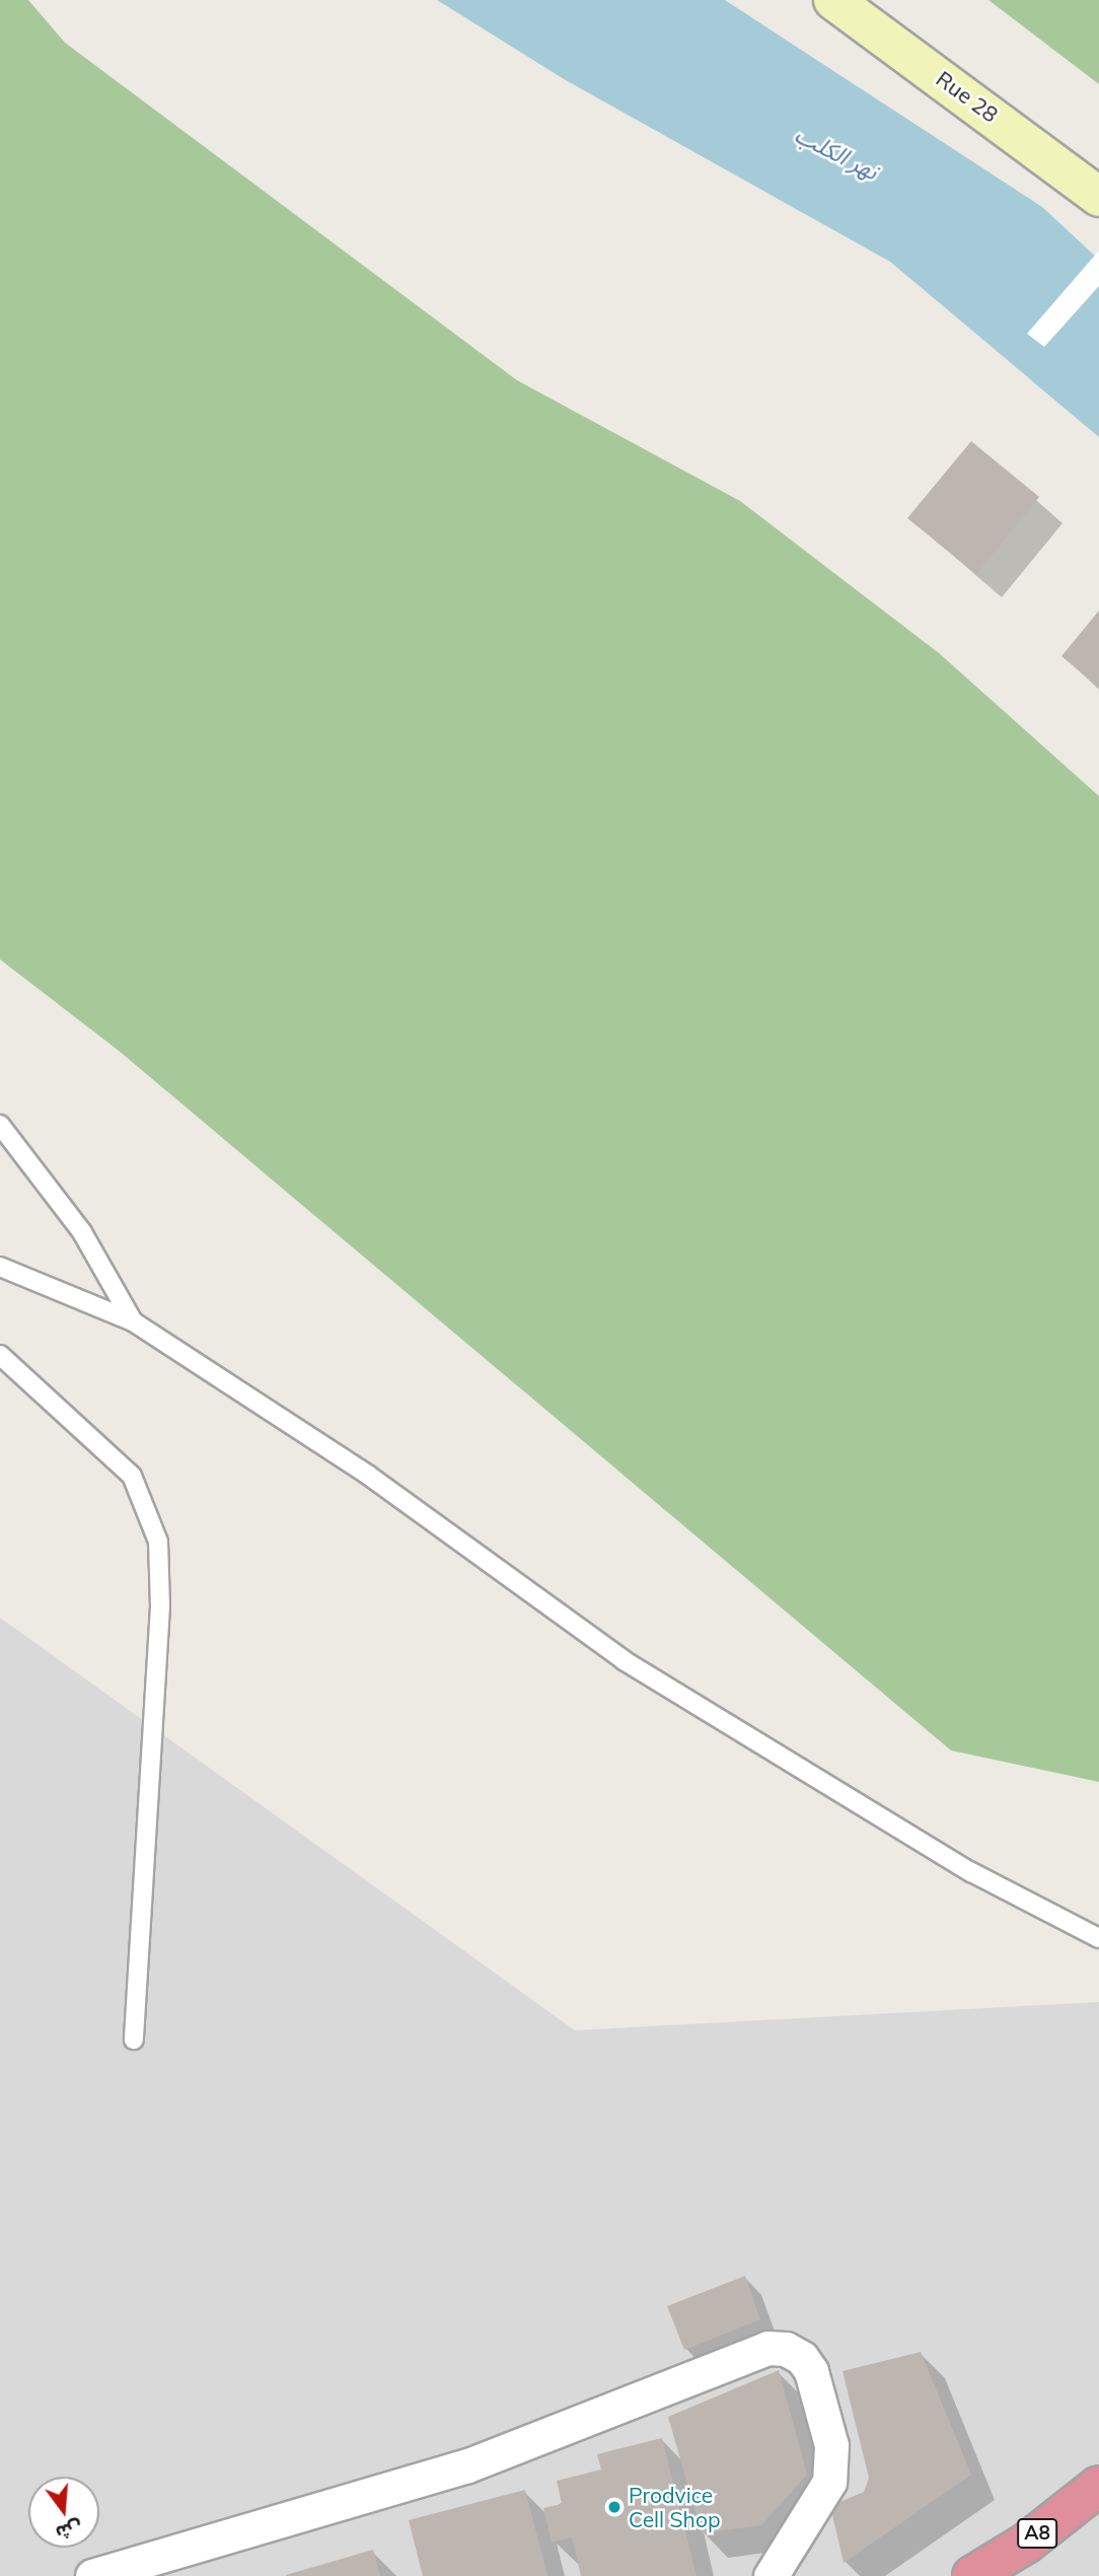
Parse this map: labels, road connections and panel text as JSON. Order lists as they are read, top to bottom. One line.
{"streets":{"highway":["A8"],"street":["Rue 28"]},"water":["نهر الكلب"],"places":["Prodvice Cell Shop"],"north":"bottom"}
